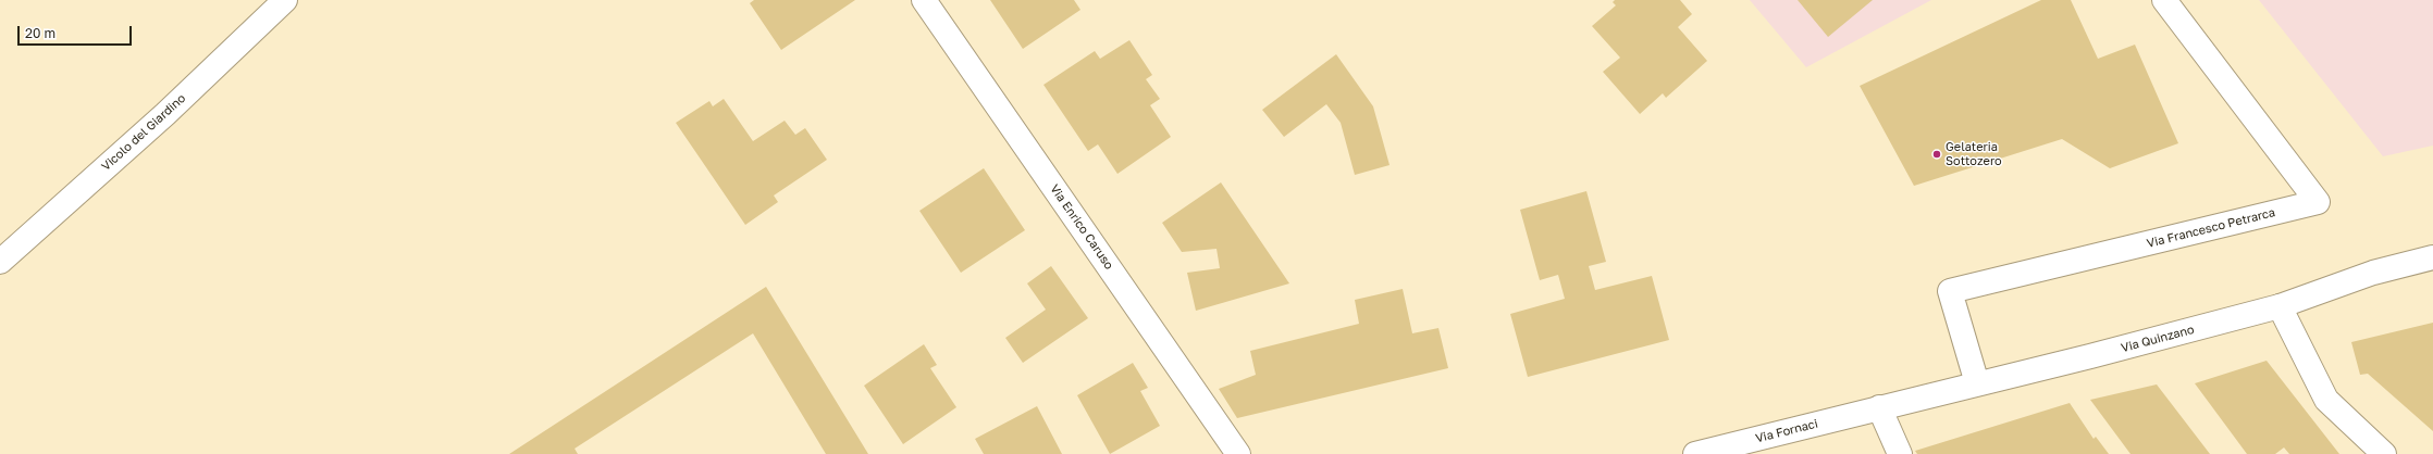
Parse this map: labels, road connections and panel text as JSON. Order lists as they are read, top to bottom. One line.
{"streets":{"street":["Vicolo del Giardino","Via Enrico Caruso","Via Francesco Petrarca","Via Quinzano","Via Fornaci"]},"crossings":[["Via Francesco Petrarca","Via Quinzano"],["Via Quinzano","Via Fornaci"]],"places":["Gelateria Sottozero"],"scale_bar":"20 m"}
